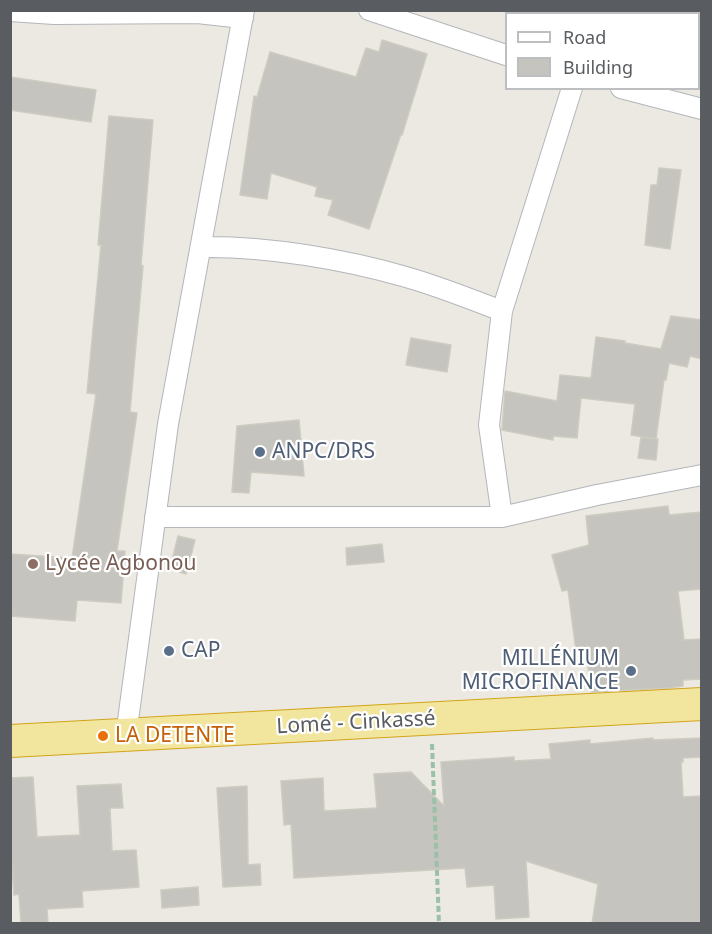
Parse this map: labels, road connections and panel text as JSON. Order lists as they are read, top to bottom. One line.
{"streets":{"highway":["Lomé - Cinkassé"]},"places":["ANPC/DRS","Lycée Agbonou","CAP","MILLÉNIUM MICROFINANCE","LA DETENTE"],"legend":["Road","Building"]}
